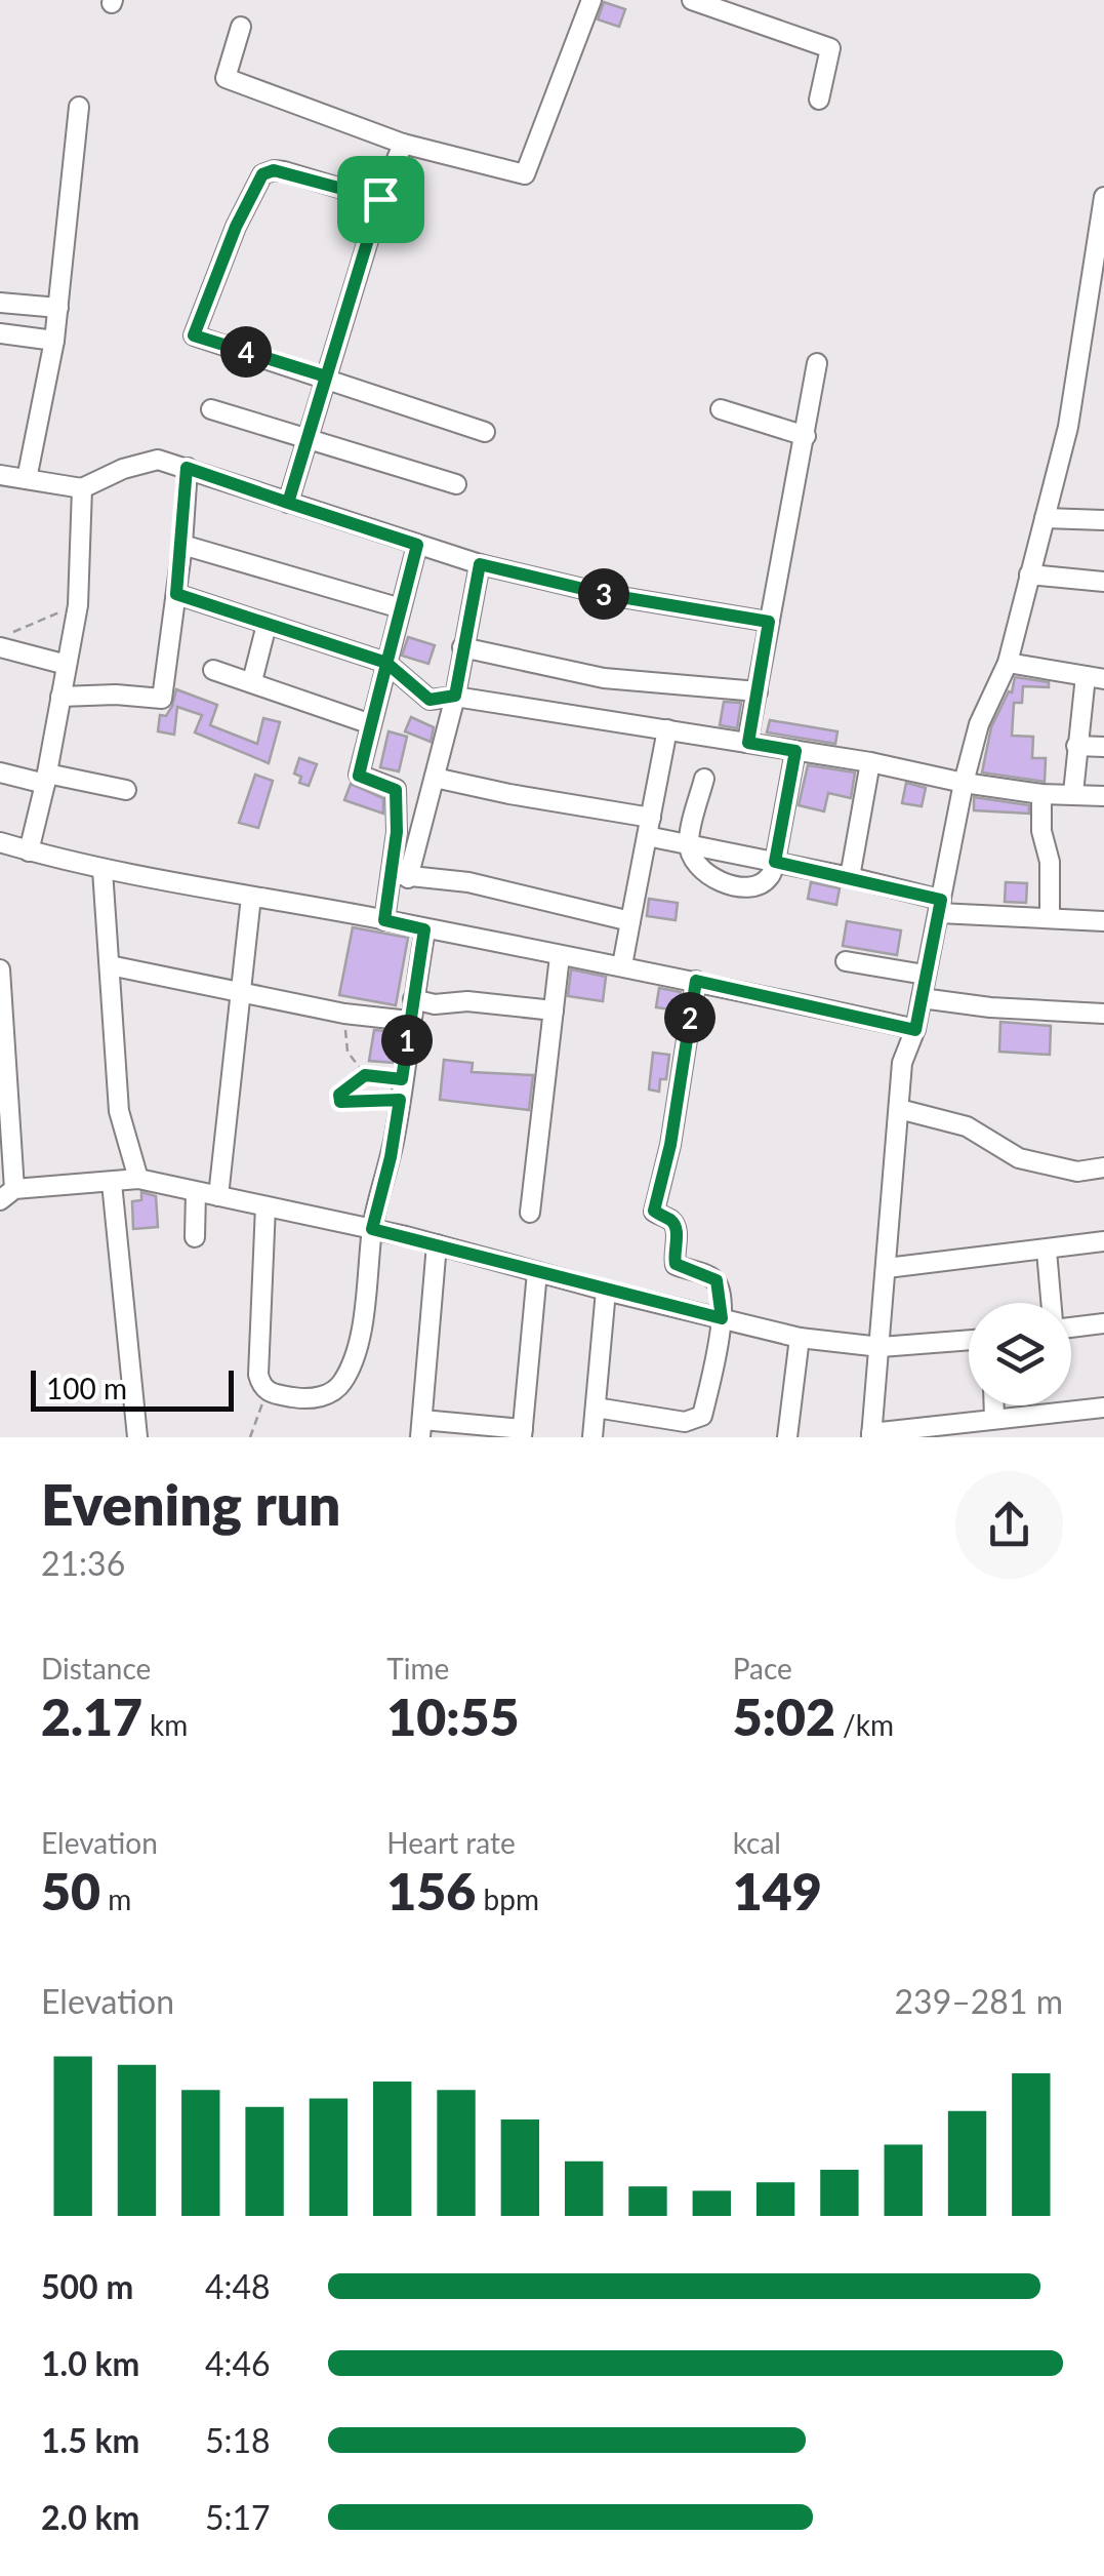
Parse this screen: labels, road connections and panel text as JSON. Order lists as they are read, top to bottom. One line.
{"scale_bar":"100 m","page":{"pins":["4","3","2","1"],"scale":"100 m","heading":["Evening run","21:36"],"stats":[["Distance","2.17 km"],["Time","10:55"],["Pace","5:02 /km"],["Elevation","50 m"],["Heart rate","156 bpm"],["kcal","149"]],"chart":["Elevation","239–281 m"],"list":[{"name":"500 m","note":"4:48"},{"name":"1.0 km","note":"4:46"},{"name":"1.5 km","note":"5:18"},{"name":"2.0 km","note":"5:17"}]}}
